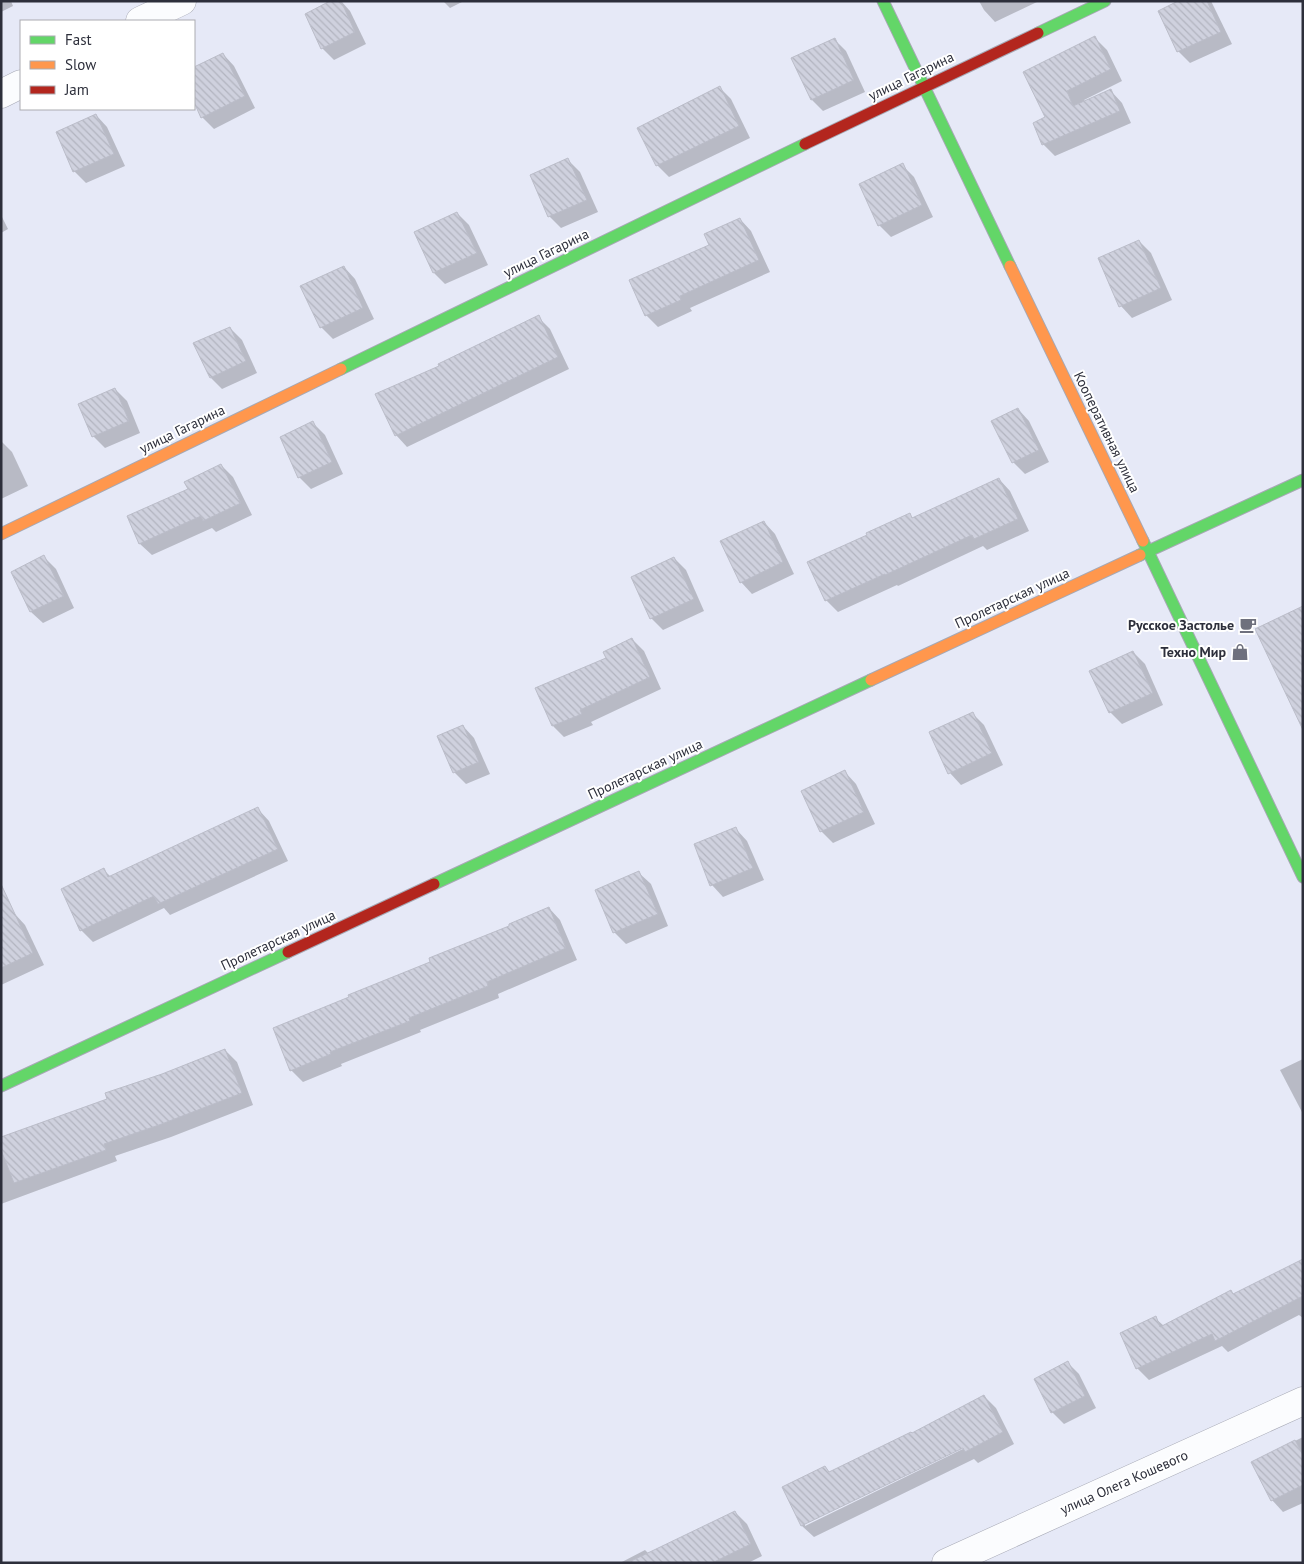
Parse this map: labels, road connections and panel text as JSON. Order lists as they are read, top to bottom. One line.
{"streets":{"street":["улица Гагарина","Кооперативная улица","Пролетарская улица","улица Олега Кошевого"]},"crossings":[["улица Гагарина","Кооперативная улица"],["Кооперативная улица","Пролетарская улица"]],"places":{"cafe":["Русское Застолье"],"shop":["Техно Мир"]},"legend":["Fast","Slow","Jam"]}
